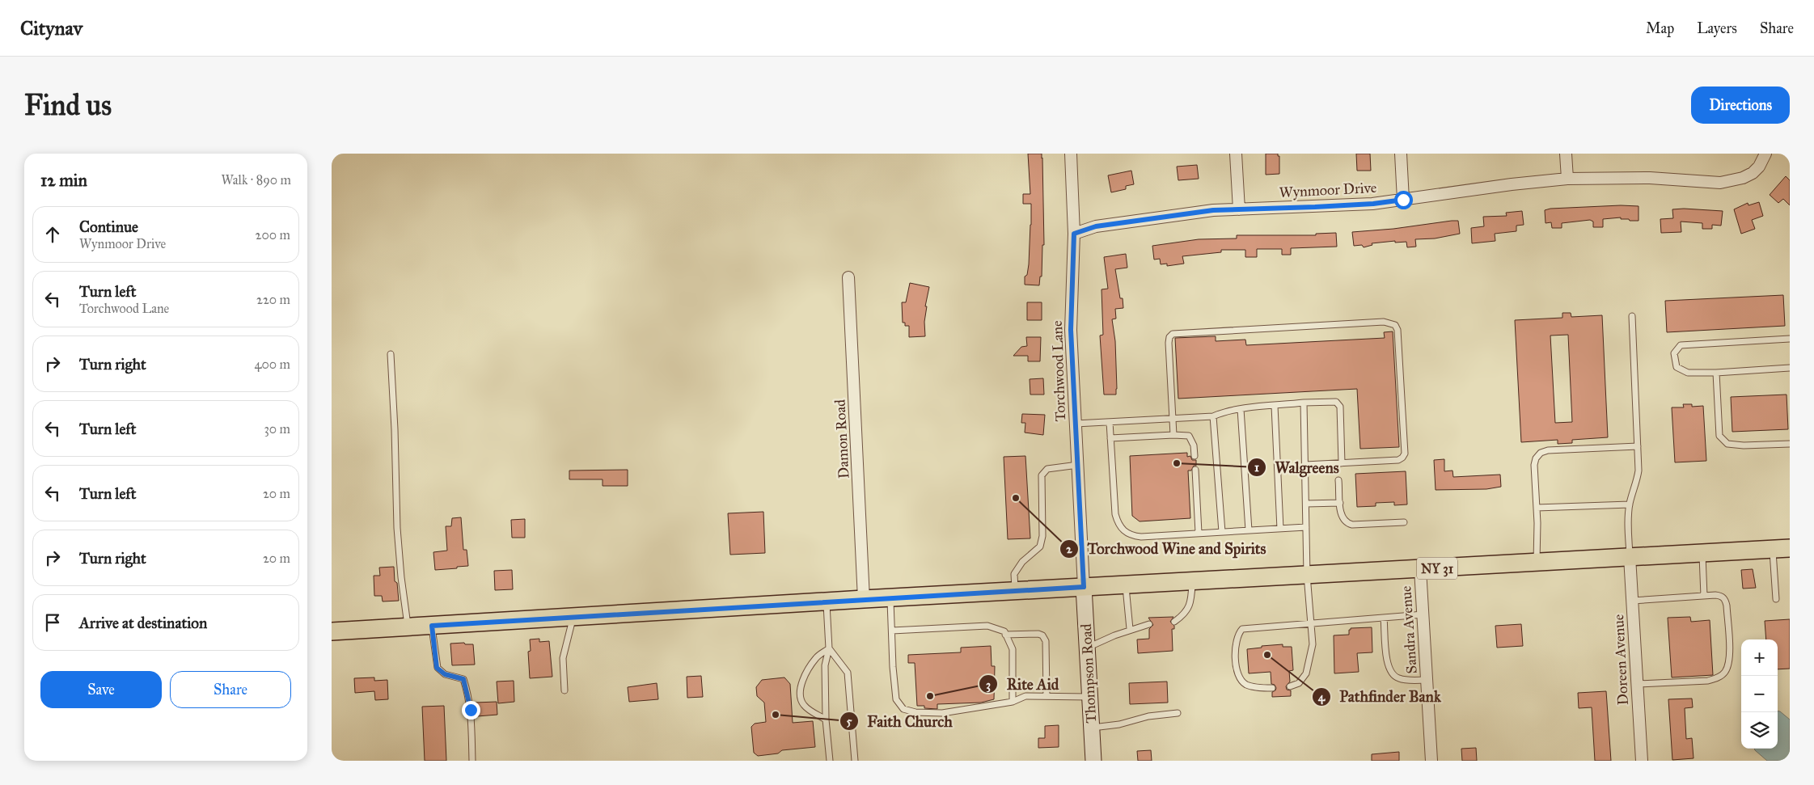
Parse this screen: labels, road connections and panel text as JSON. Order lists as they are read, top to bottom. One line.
{"streets":{"main road":["NY 31"],"street":["Wynmoor Drive","Torchwood Lane","Damon Road","Sandra Avenue","Doreen Avenue","Thompson Road"]},"crossings":[["Wynmoor Drive","Torchwood Lane"],["Torchwood Lane","NY 31"],["Torchwood Lane","Thompson Road"],["Damon Road","NY 31"],["NY 31","Sandra Avenue"],["NY 31","Doreen Avenue"],["NY 31","Thompson Road"]],"places":["Walgreens","Torchwood Wine and Spirits","Pathfinder Bank","Rite Aid","Faith Church"],"page":{"header":"Citynav","nav":["Map","Layers","Share"],"buttons":["Directions",["Save","Share"]],"title":"Find us","heading":["12 min","Walk · 890 m"],"list":[["Continue","Wynmoor Drive","200 m"],["Turn left","Torchwood Lane","220 m"],["Turn right","400 m"],["Turn left","30 m"],["Turn left","20 m"],["Turn right","20 m"],"Arrive at destination"],"map_buttons":["+","−"]}}
